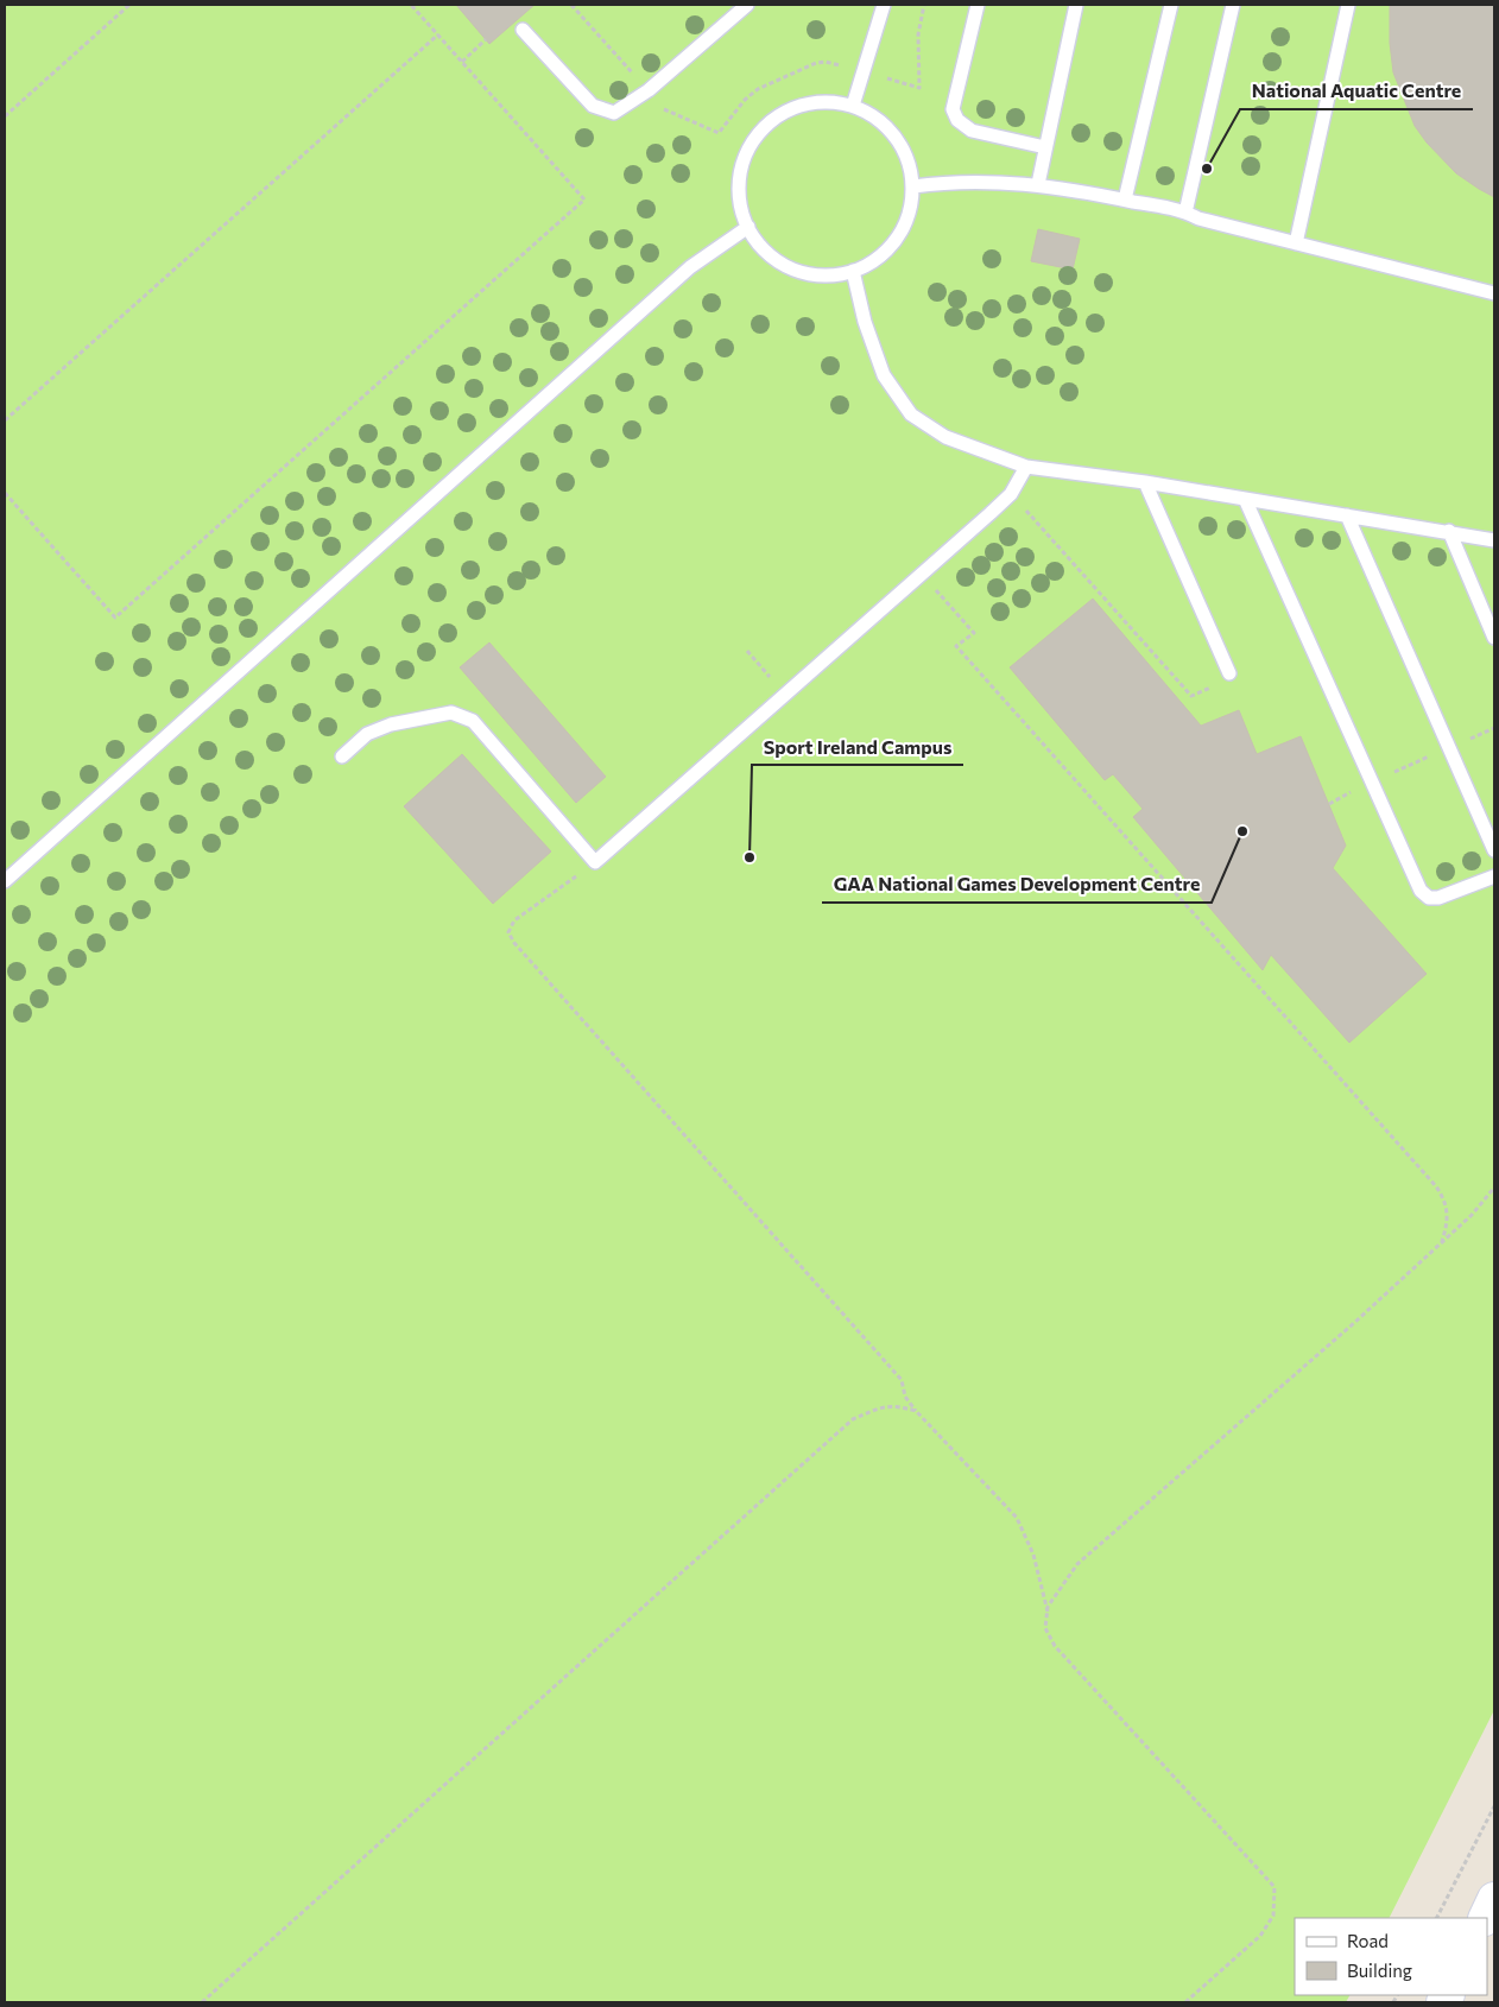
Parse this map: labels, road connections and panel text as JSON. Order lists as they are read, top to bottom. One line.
{"places":["National Aquatic Centre","GAA National Games Development Centre","Sport Ireland Campus"],"legend":["Road","Building"]}
